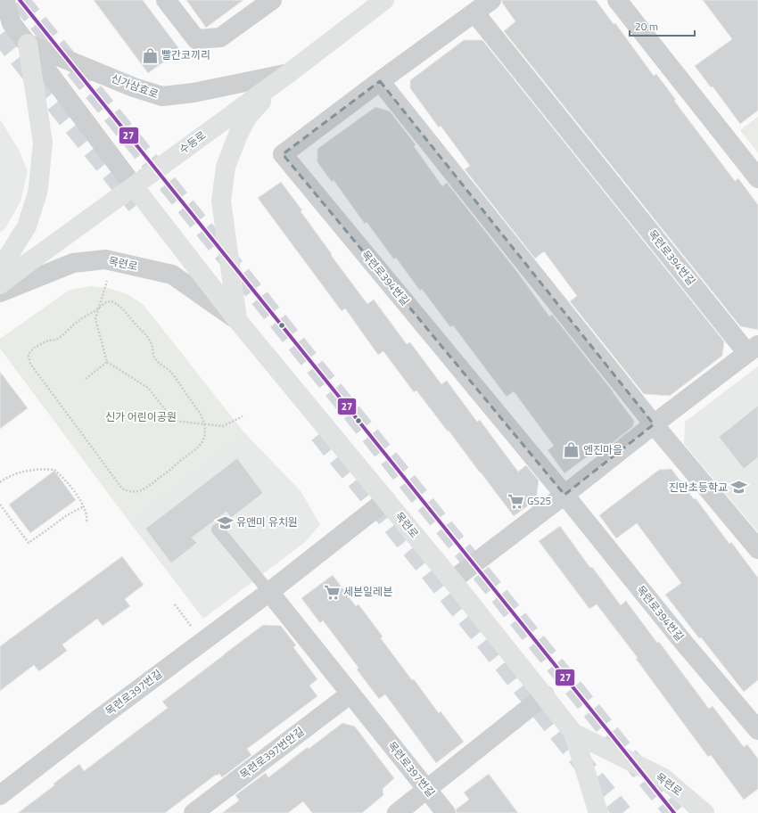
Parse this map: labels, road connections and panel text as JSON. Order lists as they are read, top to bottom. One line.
{"streets":{"street":["신가삼효로","수등로","목련로394번길","목련로","목련로397번길","목련로397번안길"]},"crossings":[["신가삼효로","수등로"],["신가삼효로","목련로"],["수등로","목련로"],["목련로394번길","목련로"],["목련로","목련로397번길"],["목련로397번길","목련로397번안길"]],"parks":["신가 어린이공원"],"places":{"shop":["빨간코끼리","엔진마을"],"school or university":["진만초등학교","유앤미 유치원"],"supermarket":["GS25","세븐일레븐"]},"lines":["transit line 27"],"scale_bar":"20 m"}
